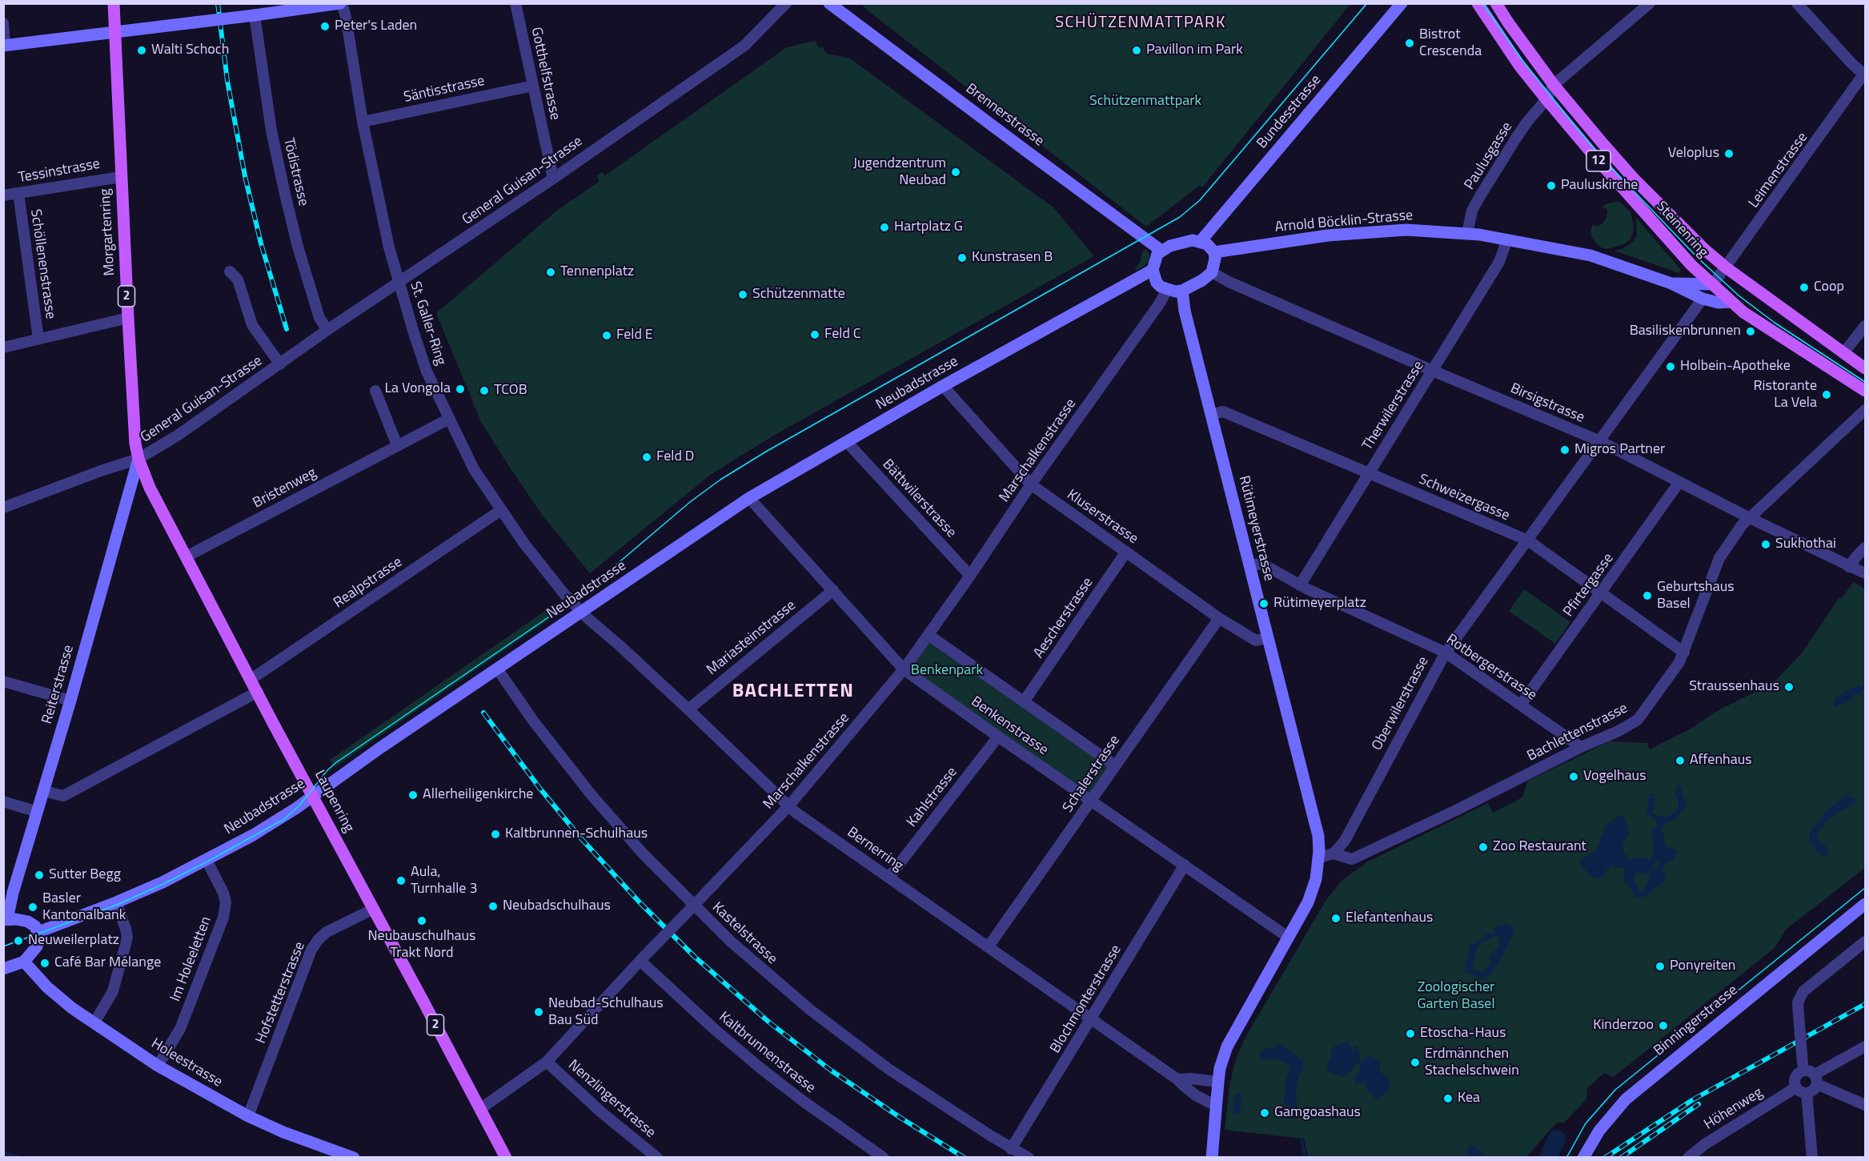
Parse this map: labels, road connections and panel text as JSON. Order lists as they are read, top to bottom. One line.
{"streets":{"main road":["12","Steinenring","Morgartenring","2","Laupenring"],"street":["Gotthelfstrasse","Säntisstrasse","Bundesstrasse","Brennerstrasse","Paulusgasse","Leimenstrasse","Tessinstrasse","Tödistrasse","General Guisan-Strasse","Arnold Böcklin-Strasse","Schöllenenstrasse","St. Galler-Ring","Neubadstrasse","Birsigstrasse","Therwilerstrasse","Marschalkenstrasse","Bristenweg","Schweizergasse","Bättwilerstrasse","Kluserstrasse","Rütimeyerstrasse","Realpstrasse","Pfirtergasse","Aescherstrasse","Mariasteinstrasse","Rotbergerstrasse","Reiterstrasse","Oberwilerstrasse","Benkenstrasse","Bachlettenstrasse","Schalerstrasse","Kahlstrasse","Bernerring","Kastelstrasse","Im Holeeletten","Hofstetterstrasse","Blochmonterstrasse","Binningerstrasse","Kaltbrunnenstrasse","Holeestrasse","Nenzlingerstrasse","Höhenweg"]},"crossings":[["Gotthelfstrasse","Säntisstrasse"],["Gotthelfstrasse","General Guisan-Strasse"],["Säntisstrasse","St. Galler-Ring"],["Bundesstrasse","Brennerstrasse"],["Bundesstrasse","Arnold Böcklin-Strasse"],["Bundesstrasse","Neubadstrasse"],["Bundesstrasse","Birsigstrasse"],["Bundesstrasse","Marschalkenstrasse"],["Bundesstrasse","Rütimeyerstrasse"],["Brennerstrasse","Arnold Böcklin-Strasse"],["Brennerstrasse","Neubadstrasse"],["Brennerstrasse","Birsigstrasse"],["Brennerstrasse","Marschalkenstrasse"],["Brennerstrasse","Rütimeyerstrasse"],["Paulusgasse","Arnold Böcklin-Strasse"],["Paulusgasse","Steinenring"],["Leimenstrasse","Arnold Böcklin-Strasse"],["Leimenstrasse","Steinenring"],["Tessinstrasse","Morgartenring"],["Tessinstrasse","Schöllenenstrasse"],["Tödistrasse","General Guisan-Strasse"],["General Guisan-Strasse","Morgartenring"],["General Guisan-Strasse","St. Galler-Ring"],["General Guisan-Strasse","Reiterstrasse"],["General Guisan-Strasse","Laupenring"],["Arnold Böcklin-Strasse","Steinenring"],["Arnold Böcklin-Strasse","Neubadstrasse"],["Arnold Böcklin-Strasse","Birsigstrasse"],["Arnold Böcklin-Strasse","Therwilerstrasse"],["Arnold Böcklin-Strasse","Marschalkenstrasse"],["Arnold Böcklin-Strasse","Rütimeyerstrasse"],["Arnold Böcklin-Strasse","Oberwilerstrasse"],["Morgartenring","Reiterstrasse"],["Morgartenring","Laupenring"],["St. Galler-Ring","Neubadstrasse"],["St. Galler-Ring","Bristenweg"],["St. Galler-Ring","Realpstrasse"],["St. Galler-Ring","Bernerring"],["Neubadstrasse","Birsigstrasse"],["Neubadstrasse","Marschalkenstrasse"],["Neubadstrasse","Bättwilerstrasse"],["Neubadstrasse","Kluserstrasse"],["Neubadstrasse","Rütimeyerstrasse"],["Neubadstrasse","Benkenstrasse"],["Neubadstrasse","Laupenring"],["Neubadstrasse","Bernerring"],["Neubadstrasse","Kastelstrasse"],["Neubadstrasse","Im Holeeletten"],["Birsigstrasse","Therwilerstrasse"],["Birsigstrasse","Marschalkenstrasse"],["Birsigstrasse","Rütimeyerstrasse"],["Birsigstrasse","Pfirtergasse"],["Birsigstrasse","Oberwilerstrasse"],["Birsigstrasse","Bachlettenstrasse"],["Therwilerstrasse","Schweizergasse"],["Therwilerstrasse","Rotbergerstrasse"],["Marschalkenstrasse","Bättwilerstrasse"],["Marschalkenstrasse","Kluserstrasse"],["Marschalkenstrasse","Rütimeyerstrasse"],["Marschalkenstrasse","Benkenstrasse"],["Marschalkenstrasse","Laupenring"],["Marschalkenstrasse","Bernerring"],["Marschalkenstrasse","Kastelstrasse"],["Marschalkenstrasse","Kaltbrunnenstrasse"],["Marschalkenstrasse","Nenzlingerstrasse"],["Bristenweg","Laupenring"],["Schweizergasse","Rütimeyerstrasse"],["Schweizergasse","Pfirtergasse"],["Schweizergasse","Oberwilerstrasse"],["Schweizergasse","Bachlettenstrasse"],["Kluserstrasse","Rütimeyerstrasse"],["Kluserstrasse","Aescherstrasse"],["Kluserstrasse","Schalerstrasse"],["Rütimeyerstrasse","Rotbergerstrasse"],["Realpstrasse","Laupenring"],["Pfirtergasse","Rotbergerstrasse"],["Aescherstrasse","Benkenstrasse"],["Mariasteinstrasse","Benkenstrasse"],["Mariasteinstrasse","Bernerring"],["Rotbergerstrasse","Oberwilerstrasse"],["Rotbergerstrasse","Bachlettenstrasse"],["Reiterstrasse","Laupenring"],["Oberwilerstrasse","Bachlettenstrasse"],["Benkenstrasse","Schalerstrasse"],["Benkenstrasse","Kahlstrasse"],["Benkenstrasse","Blochmonterstrasse"],["Schalerstrasse","Bernerring"],["Kahlstrasse","Bernerring"],["Laupenring","Hofstetterstrasse"],["Bernerring","Blochmonterstrasse"],["Kastelstrasse","Blochmonterstrasse"],["Im Holeeletten","Holeestrasse"],["Hofstetterstrasse","Holeestrasse"]],"districts":["SCHÜTZENMATTPARK","BACHLETTEN"],"parks":["Schützenmattpark","Benkenpark","Zoologischer Garten Basel"],"places":["Peter's Laden","Bistrot Crescenda","Walti Schoch","Pavillon im Park","Veloplus","Jugendzentrum Neubad","Pauluskirche","Hartplatz G","Kunstrasen B","Tennenplatz","Coop","Schützenmatte","Basiliskenbrunnen","Feld C","Feld E","Holbein-Apotheke","La Vongola","TCOB","Ristorante La Vela","Migros Partner","Feld D","Sukhothai","Geburtshaus Basel","Rütimeyerplatz","Straussenhaus","Affenhaus","Vogelhaus","Allerheiligenkirche","Kaltbrunnen-Schulhaus","Zoo Restaurant","Sutter Begg","Aula, Turnhalle 3","Neubadschulhaus","Basler Kantonalbank","Elefantenhaus","Neubauschulhaus Trakt Nord","Neuweilerplatz","Café Bar Mélange","Ponyreiten","Neubad-Schulhaus Bau Süd","Kinderzoo","Etoscha-Haus","Erdmännchen Stachelschwein","Kea","Gamgoashaus"]}
